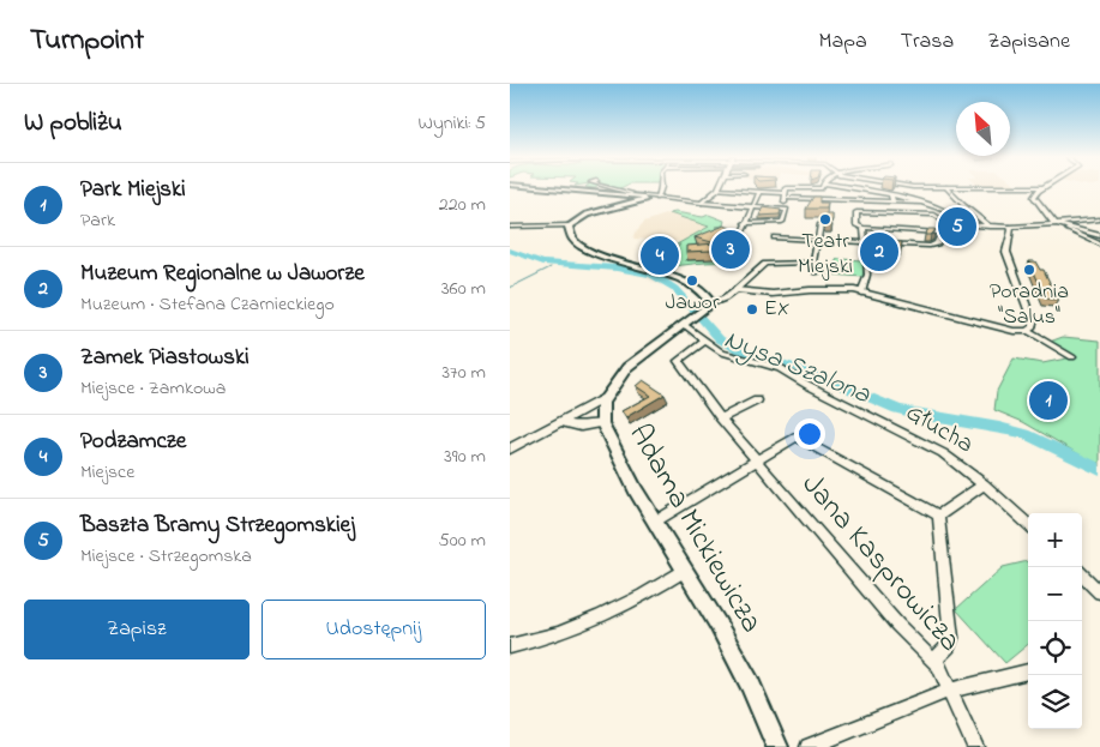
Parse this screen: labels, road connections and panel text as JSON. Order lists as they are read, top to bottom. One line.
{"streets":{"main road":["Adama Mickiewicza"],"street":["Głucha","Jana Kasprowicza"]},"crossings":[["Głucha","Adama Mickiewicza"],["Głucha","Jana Kasprowicza"]],"water":["Nysa Szalona"],"places":["Teatr Miejski","Poradnia \"Salus\"","Jawor","EX"],"north":"top left","page":{"header":"Turnpoint","nav":["Mapa","Trasa","Zapisane"],"heading":["W pobliżu","Wyniki: 5"],"list":[{"mark":"1","name":"Park Miejski","note":"Park","value":"220 m"},{"mark":"2","name":"Muzeum Regionalne w Jaworze","note":"Muzeum · Stefana Czarnieckiego","value":"360 m"},{"mark":"3","name":"Zamek Piastowski","note":"Miejsce · Zamkowa","value":"370 m"},{"mark":"4","name":"Podzamcze","note":"Miejsce","value":"390 m"},{"mark":"5","name":"Baszta Bramy Strzegomskiej","note":"Miejsce · Strzegomska","value":"500 m"}],"pins":["5","3","2","4","1"],"map_buttons":["+","−"],"buttons":["Zapisz","Udostępnij"]}}
